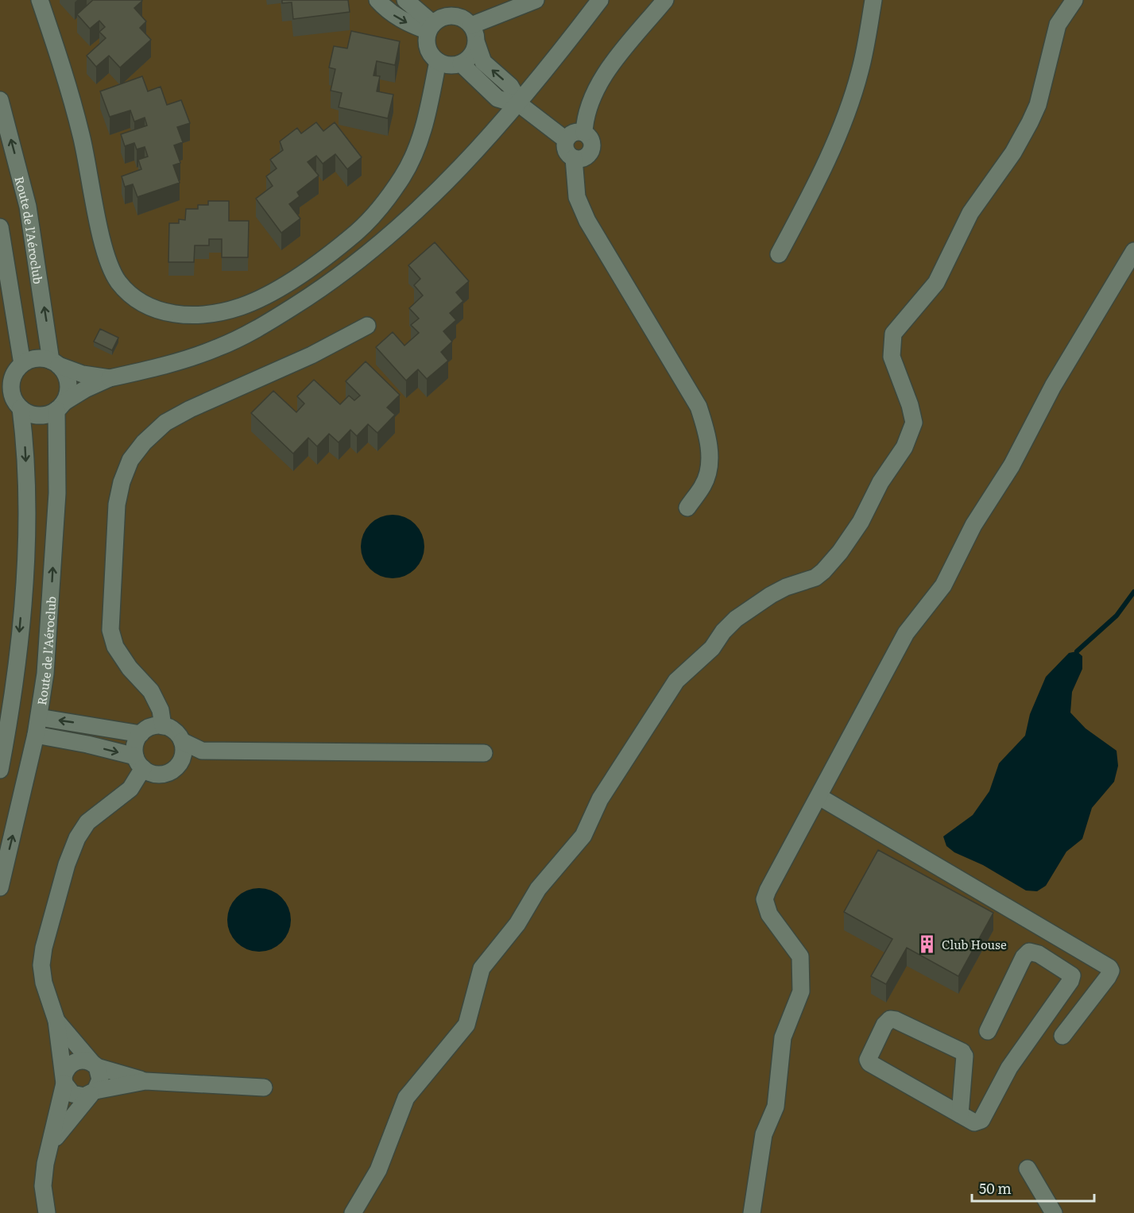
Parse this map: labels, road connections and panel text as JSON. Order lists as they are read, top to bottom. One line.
{"streets":{"street":["Route de l’Aéroclub"]},"places":{"building":["Club House"]},"scale_bar":"50 m"}
